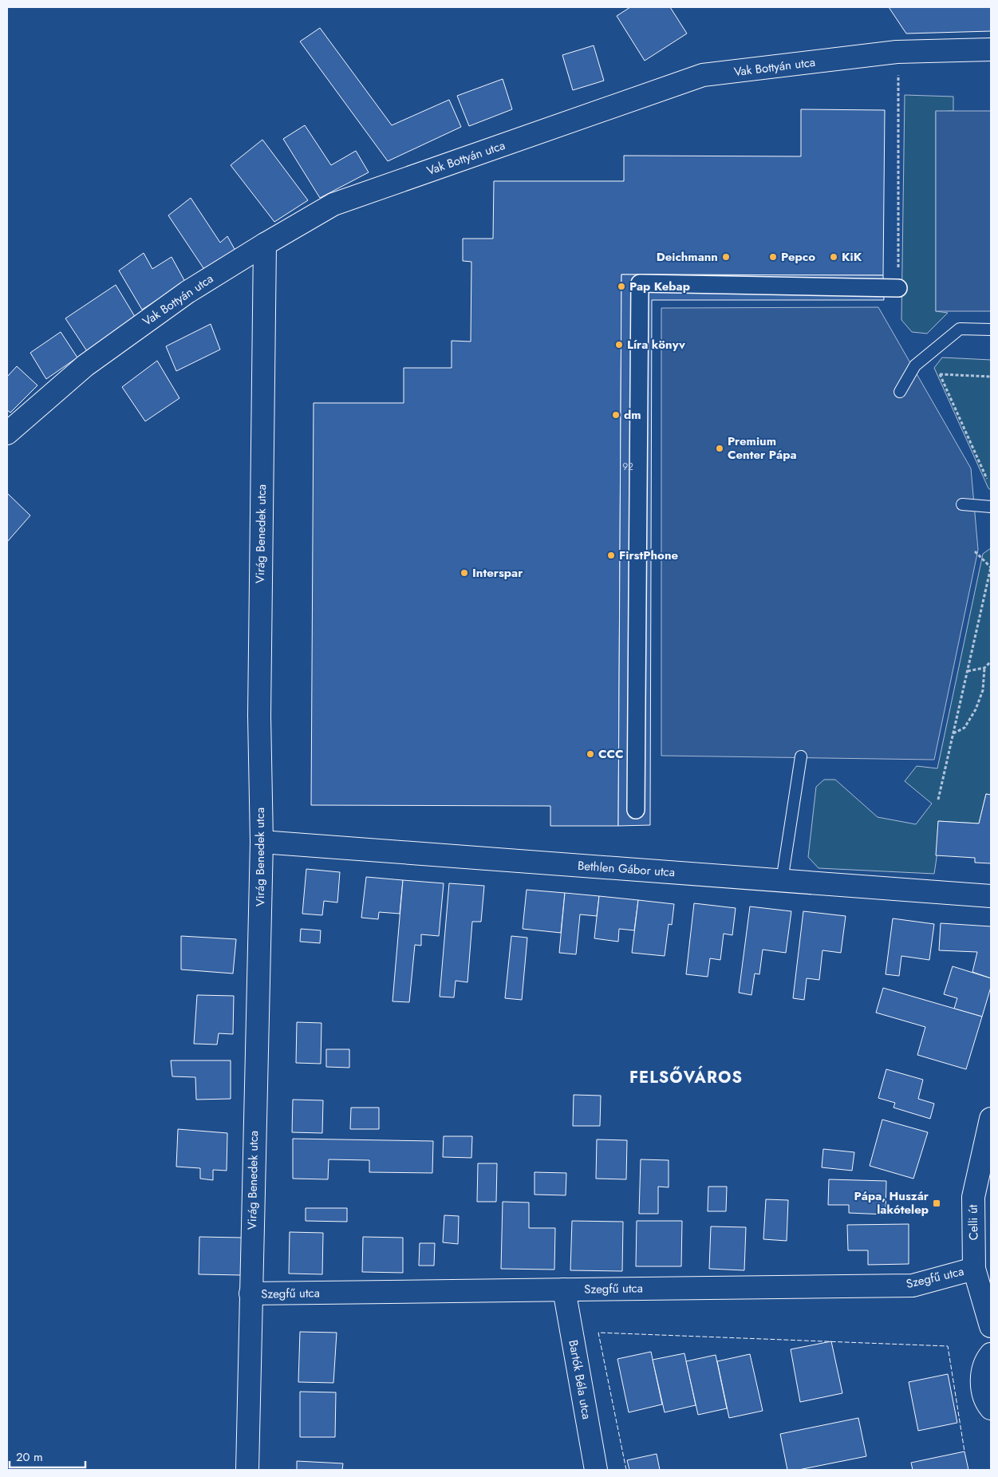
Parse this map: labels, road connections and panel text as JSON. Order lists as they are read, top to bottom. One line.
{"streets":{"street":["Vak Bottyán utca","Virág Benedek utca","Bethlen Gábor utca","Celli út","Szegfű utca","Bartók Béla utca"]},"crossings":[["Vak Bottyán utca","Virág Benedek utca"],["Virág Benedek utca","Bethlen Gábor utca"],["Virág Benedek utca","Szegfű utca"],["Celli út","Szegfű utca"],["Szegfű utca","Bartók Béla utca"]],"districts":["FELSŐVÁROS"],"places":{"other":["Deichmann","Pepco","KiK","Pap Kebap","Líra könyv","dm","Premium Center Pápa","FirstPhone","Interspar","CCC"],"transit":["Pápa, Huszár lakótelep"]},"house_numbers":["92"],"scale_bar":"20 m"}
